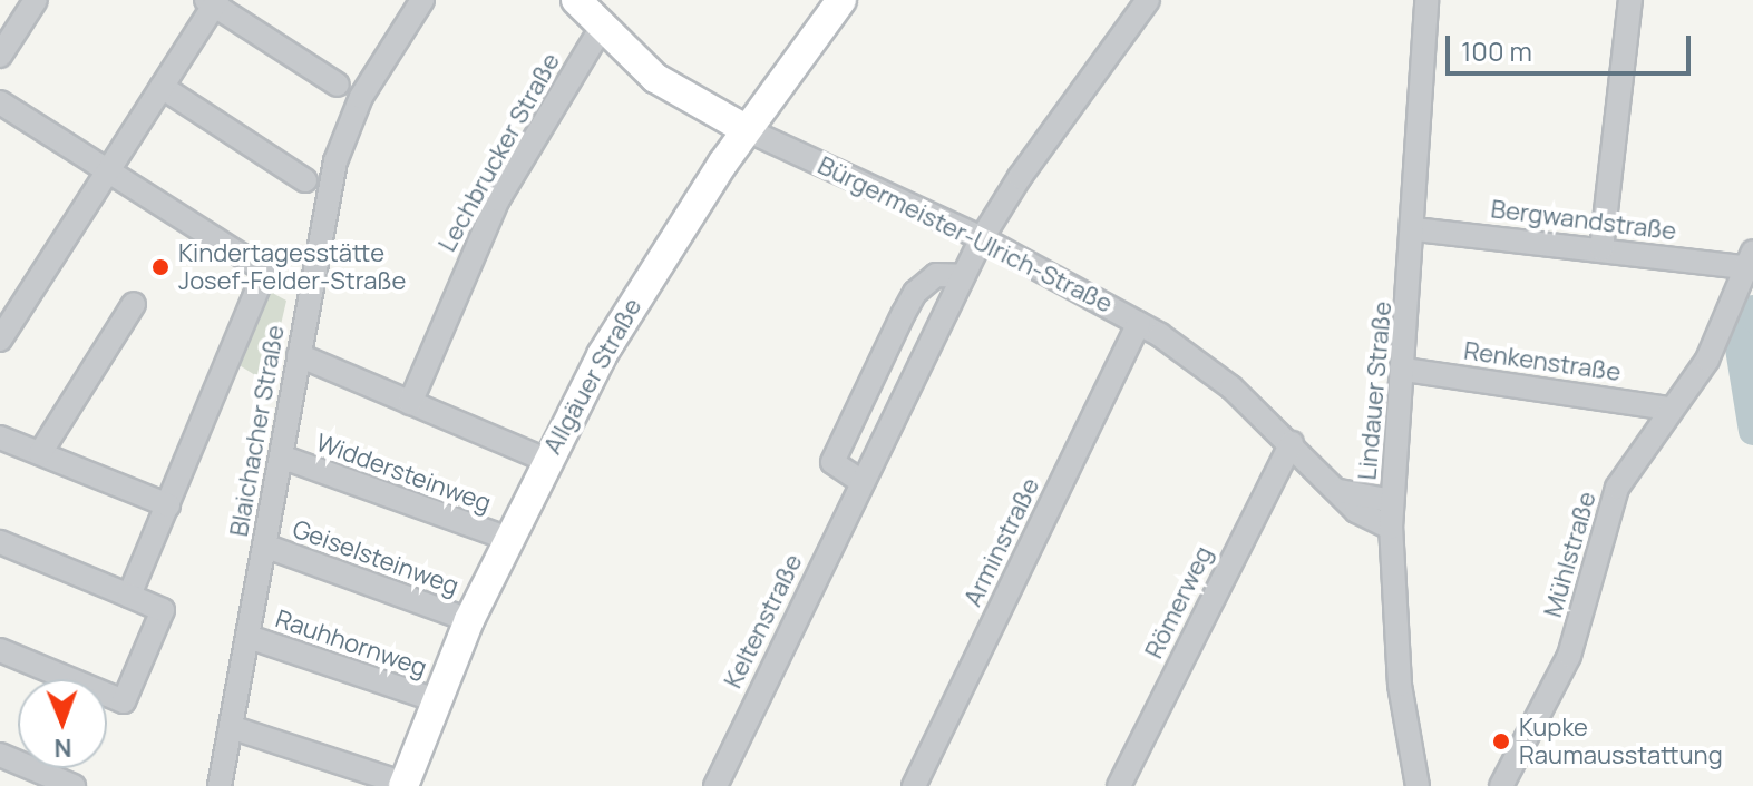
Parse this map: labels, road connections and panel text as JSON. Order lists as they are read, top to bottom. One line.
{"streets":{"main road":["Bürgermeister-Ulrich-Straße","Allgäuer Straße"],"street":["Lechbrucker Straße","Bergwandstraße","Renkenstraße","Lindauer Straße","Blaichacher Straße","Widdersteinweg","Arminstraße","Mühlstraße","Geiselsteinweg","Römerweg","Keltenstraße","Rauhhornweg"]},"crossings":[["Lechbrucker Straße","Bürgermeister-Ulrich-Straße"],["Bergwandstraße","Lindauer Straße"],["Bergwandstraße","Mühlstraße"],["Bürgermeister-Ulrich-Straße","Allgäuer Straße"],["Bürgermeister-Ulrich-Straße","Lindauer Straße"],["Bürgermeister-Ulrich-Straße","Arminstraße"],["Bürgermeister-Ulrich-Straße","Römerweg"],["Bürgermeister-Ulrich-Straße","Keltenstraße"],["Renkenstraße","Lindauer Straße"],["Renkenstraße","Mühlstraße"],["Allgäuer Straße","Widdersteinweg"],["Allgäuer Straße","Geiselsteinweg"],["Allgäuer Straße","Rauhhornweg"],["Blaichacher Straße","Widdersteinweg"],["Blaichacher Straße","Geiselsteinweg"],["Blaichacher Straße","Rauhhornweg"]],"places":["Kindertagesstätte Josef-Felder-Straße","Kupke Raumausstattung"],"scale_bar":"100 m","north":"bottom"}
